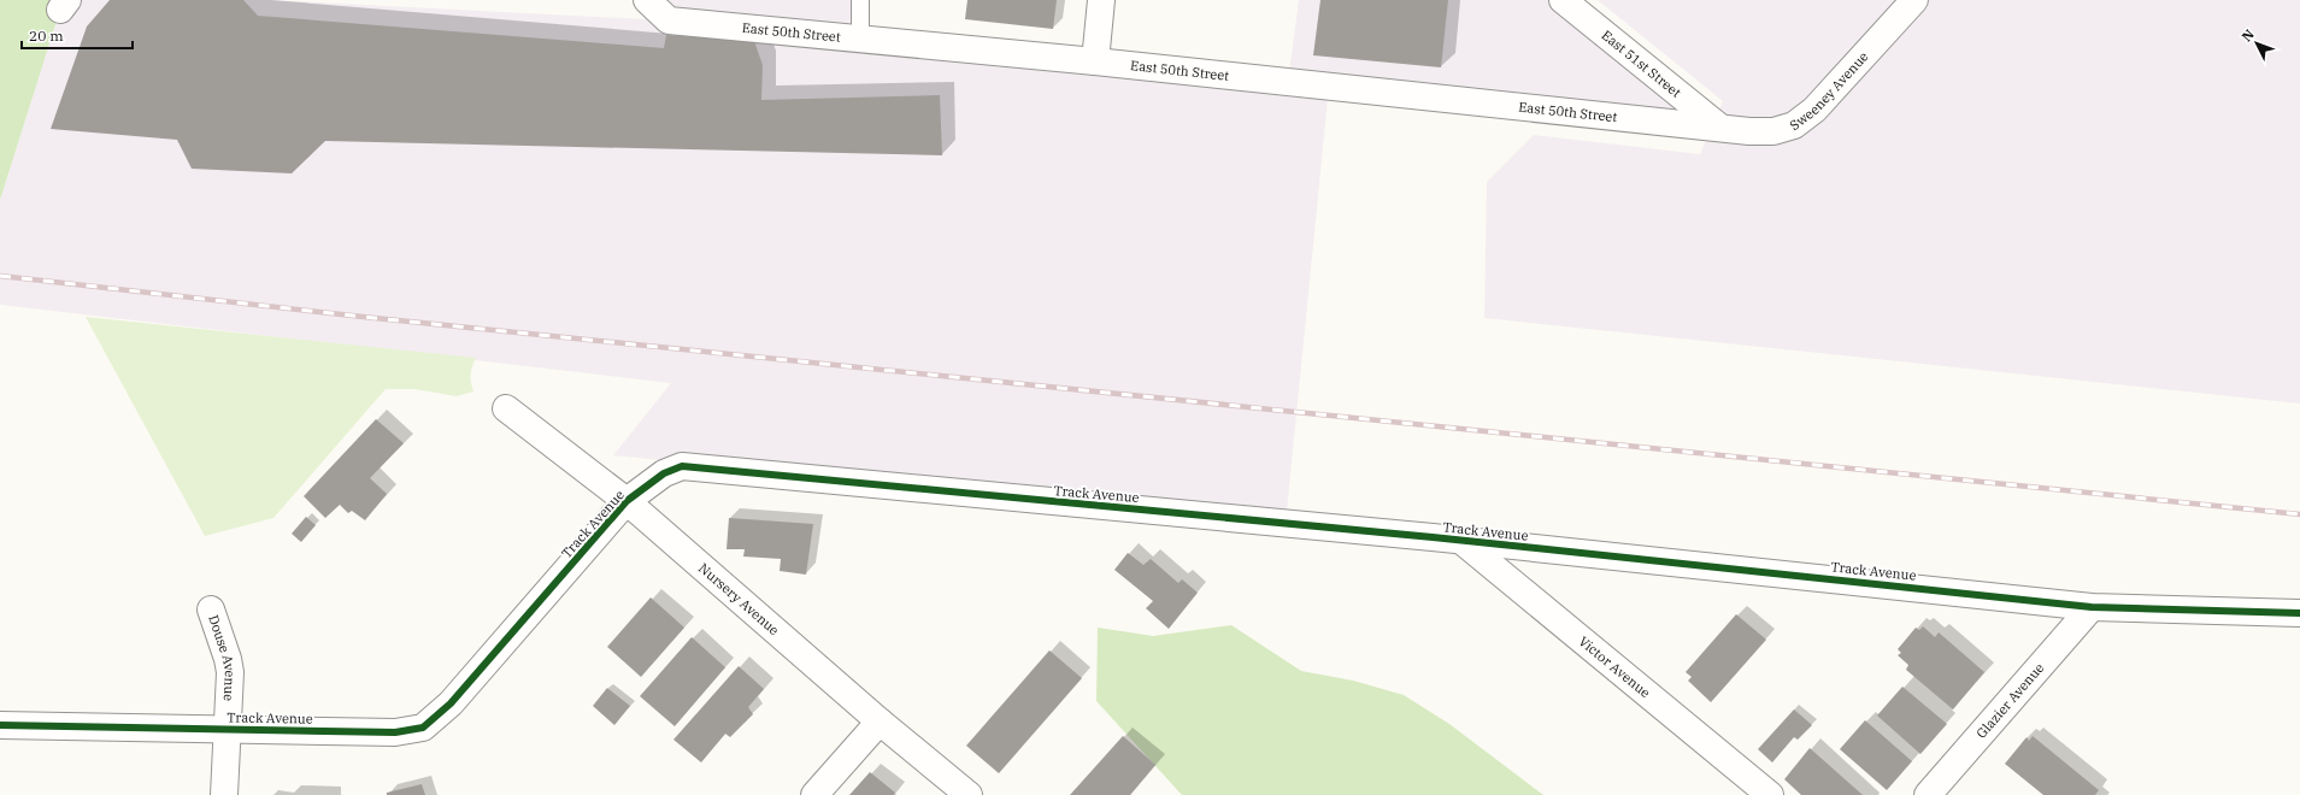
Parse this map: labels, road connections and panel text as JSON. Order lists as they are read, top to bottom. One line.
{"streets":{"street":["East 50th Street","East 51st Street","Sweeney Avenue","Track Avenue","Nursery Avenue","Douse Avenue","Victor Avenue","Glazier Avenue"]},"crossings":[["East 50th Street","East 51st Street"],["East 50th Street","Sweeney Avenue"],["East 51st Street","Sweeney Avenue"],["Track Avenue","Nursery Avenue"],["Track Avenue","Douse Avenue"],["Track Avenue","Victor Avenue"],["Track Avenue","Glazier Avenue"]],"scale_bar":"20 m","north":"top left"}
